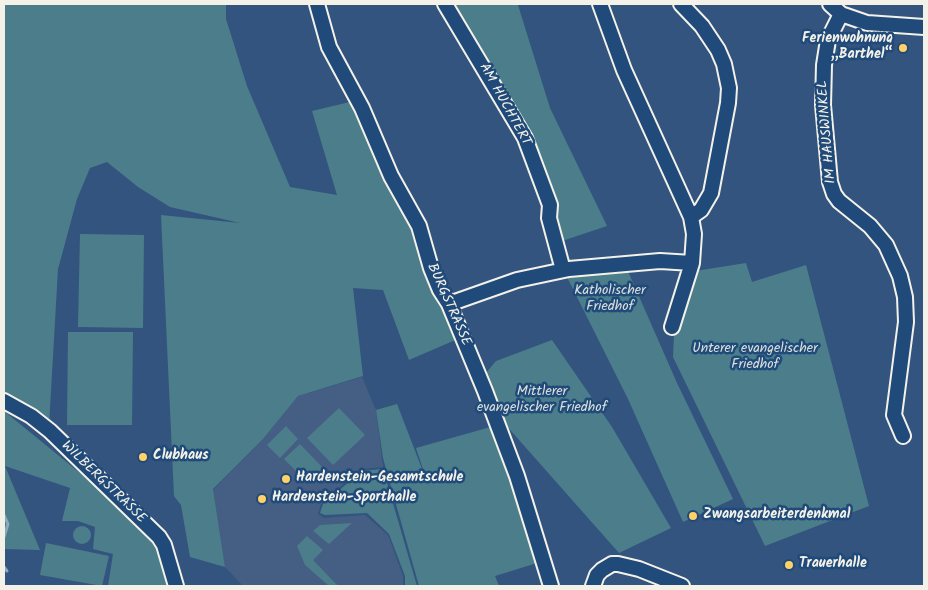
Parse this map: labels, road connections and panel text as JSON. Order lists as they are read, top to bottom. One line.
{"streets":{"street":["AM HUCHTERT","IM HAUSWINKEL","BURGSTRASSE","WILBERGSTRASSE"]},"parks":["Katholischer Friedhof","Unterer evangelischer Friedhof","Mittlerer evangelischer Friedhof"],"places":["Ferienwohnung „Barthel“","Clubhaus","Hardenstein-Gesamtschule","Hardenstein-Sporthalle","Zwangsarbeiterdenkmal","Trauerhalle"]}
